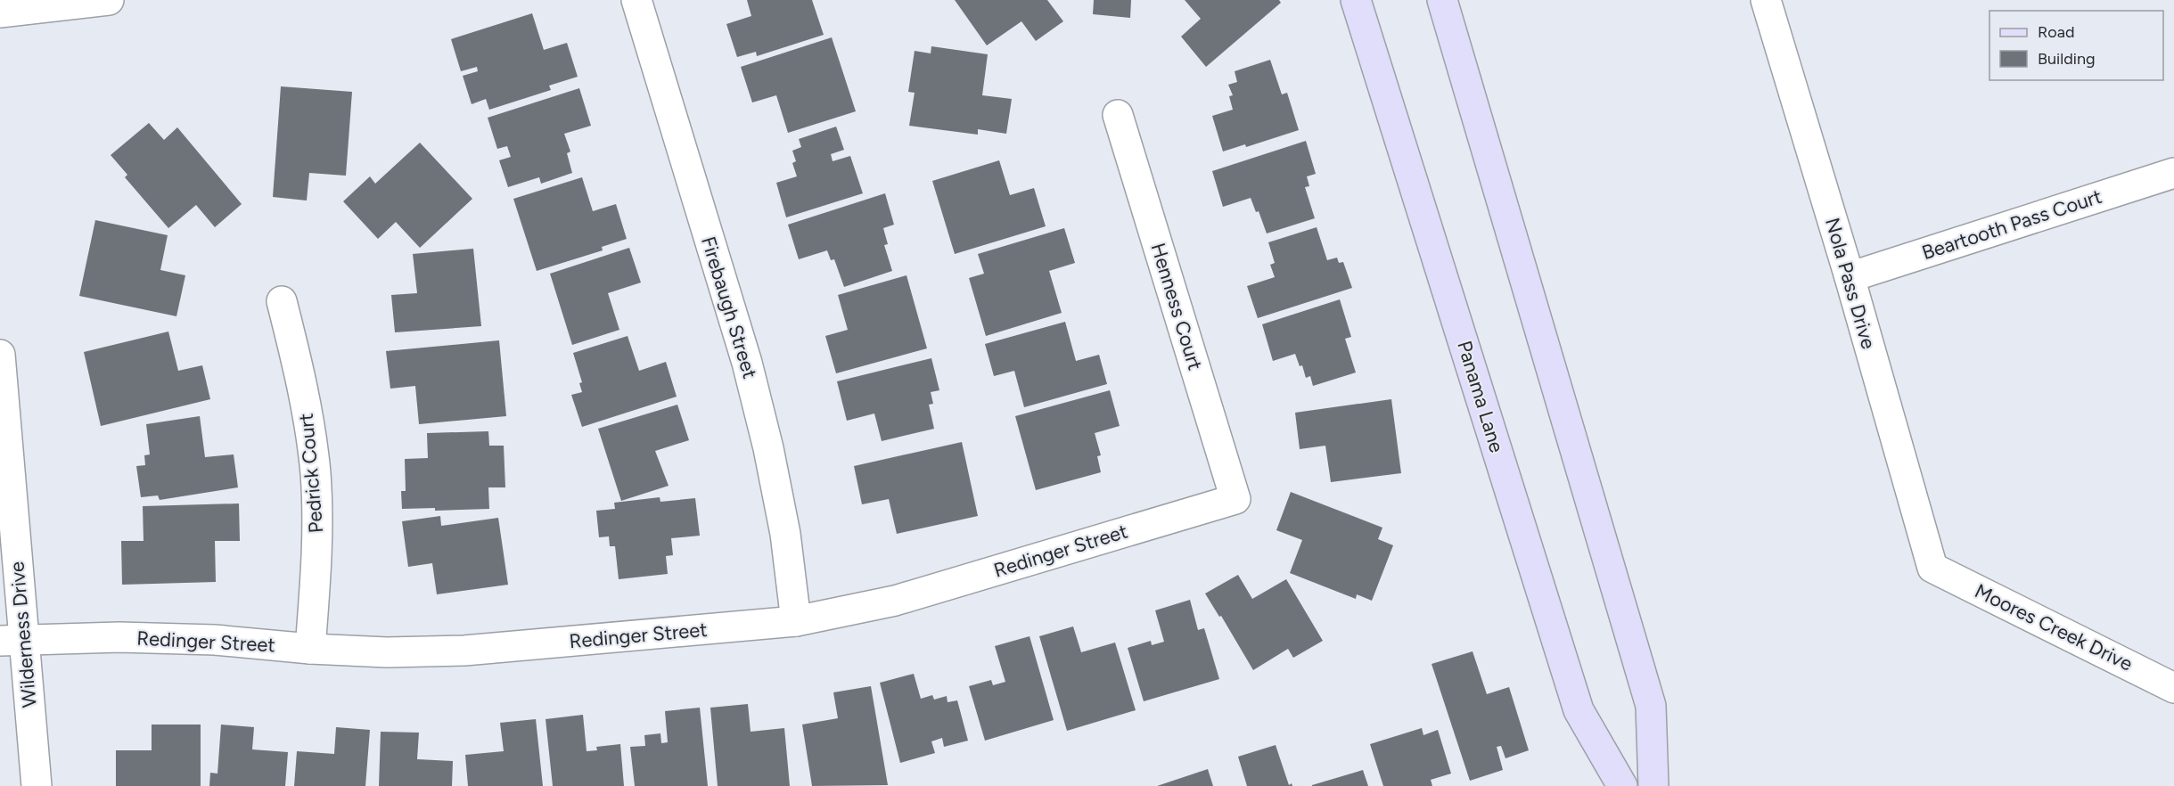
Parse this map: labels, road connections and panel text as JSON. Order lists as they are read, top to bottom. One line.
{"streets":{"main road":["Panama Lane"],"street":["Beartooth Pass Court","Nola Pass Drive","Henness Court","Firebaugh Street","Pedrick Court","Redinger Street","Moores Creek Drive","Wilderness Drive"]},"crossings":[["Beartooth Pass Court","Nola Pass Drive"],["Nola Pass Drive","Moores Creek Drive"],["Henness Court","Redinger Street"],["Firebaugh Street","Redinger Street"],["Pedrick Court","Redinger Street"],["Redinger Street","Wilderness Drive"]],"legend":["Road","Building"]}
